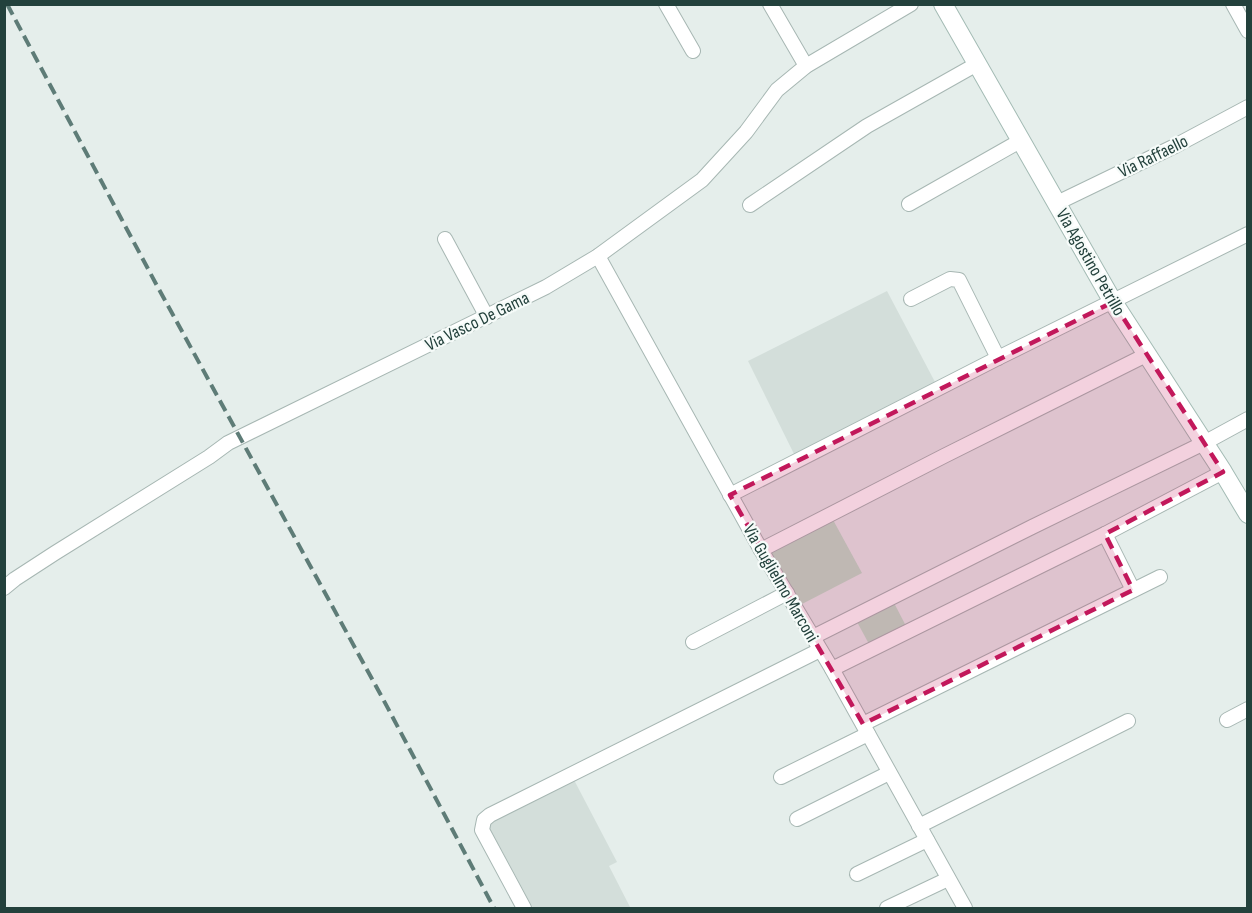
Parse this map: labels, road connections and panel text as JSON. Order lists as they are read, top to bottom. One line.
{"streets":{"street":["Via Raffaello","Via Agostino Petrillo","Via Vasco De Gama","Via Guglielmo Marconi"]},"crossings":[["Via Raffaello","Via Agostino Petrillo"],["Via Vasco De Gama","Via Guglielmo Marconi"]]}
